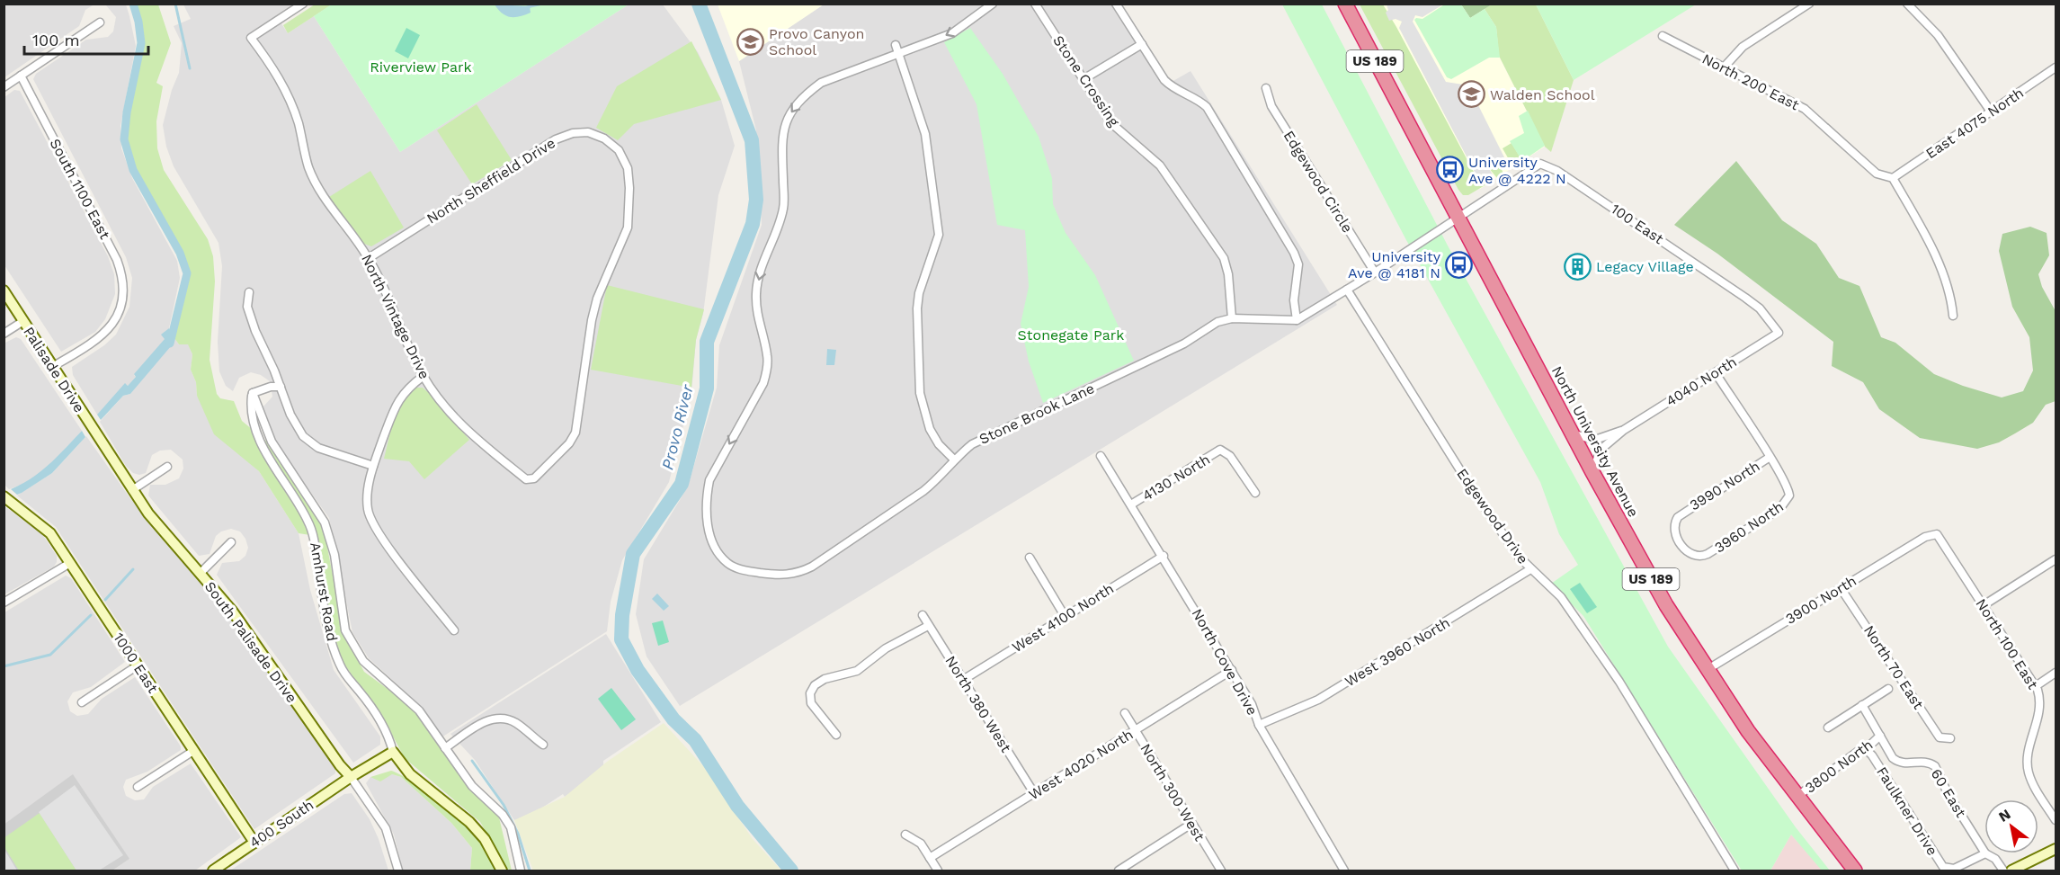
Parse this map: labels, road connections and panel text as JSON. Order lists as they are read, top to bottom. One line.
{"streets":{"highway":["US 189","North University Avenue"],"street":["Stone Crossing","North 200 East","East 4075 North","North Sheffield Drive","Edgewood Circle","South 1100 East","100 East","North Vintage Drive","Palisade Drive","4040 North","Stone Brook Lane","4130 North","3990 North","Edgewood Drive","3960 North","Amhurst Road","3900 North","West 4100 North","South Palisade Drive","North 100 East","West 3960 North","North Cove Drive","1000 East","North 70 East","North 380 West","West 4020 North","3800 North","North 300 West","60 East","Faulkner Drive","400 South"]},"crossings":[["Stone Crossing","Stone Brook Lane"],["North 200 East","East 4075 North"],["North Sheffield Drive","North Vintage Drive"],["South 1100 East","Palisade Drive"],["100 East","4040 North"],["100 East","North University Avenue"],["Palisade Drive","South Palisade Drive"],["4040 North","North University Avenue"],["North University Avenue","3900 North"],["North University Avenue","3800 North"],["4130 North","North Cove Drive"],["3990 North","3960 North"],["Edgewood Drive","West 3960 North"],["Amhurst Road","400 South"],["3900 North","North 100 East"],["3900 North","North 70 East"],["West 4100 North","North Cove Drive"],["West 4100 North","North 380 West"],["South Palisade Drive","400 South"],["West 3960 North","North Cove Drive"],["North Cove Drive","West 4020 North"],["1000 East","400 South"],["North 380 West","West 4020 North"],["West 4020 North","North 300 West"],["3800 North","60 East"],["3800 North","Faulkner Drive"]],"water":["Provo River"],"parks":["Riverview Park","Stonegate Park"],"places":{"school or university":["Provo Canyon School","Walden School"],"bus stop":["University Ave @ 4222 N","University Ave @ 4181 N"],"building":["Legacy Village"]},"scale_bar":"100 m","north":"top left"}
